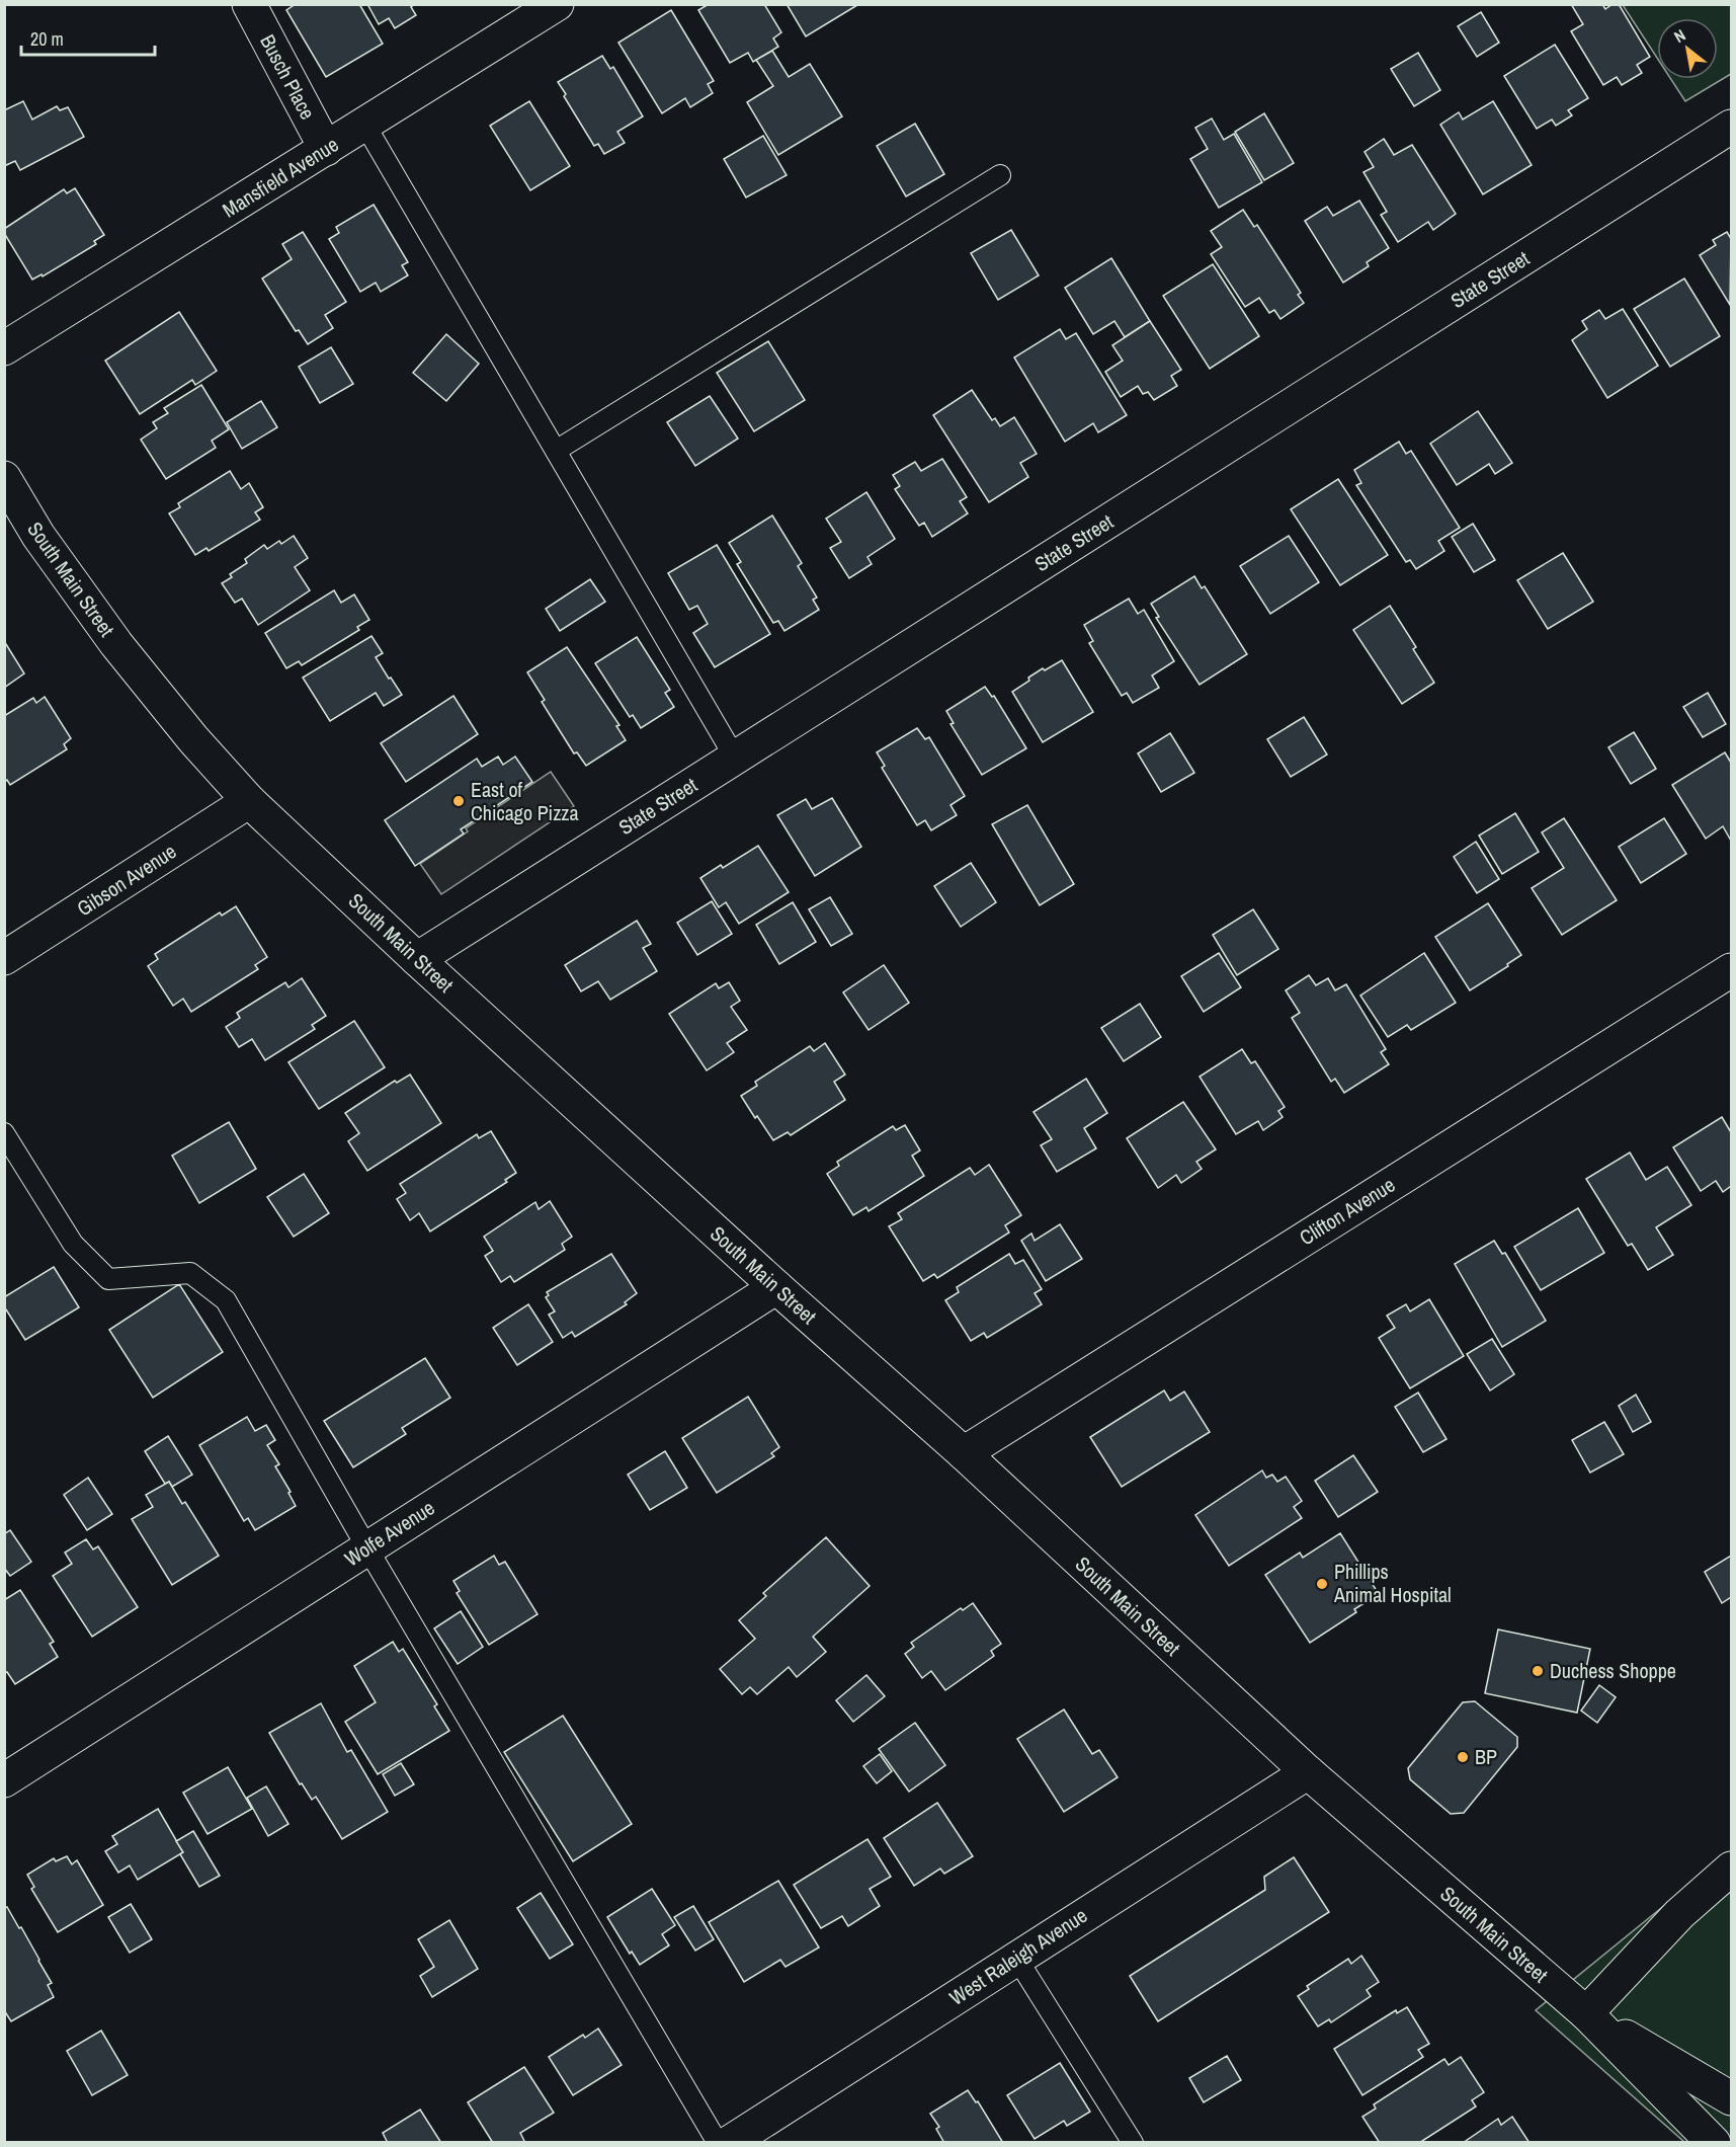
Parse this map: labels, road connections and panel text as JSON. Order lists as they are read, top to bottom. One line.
{"streets":{"main road":["Busch Place","Mansfield Avenue","State Street","South Main Street","Gibson Avenue","Clifton Avenue","Wolfe Avenue","West Raleigh Avenue"]},"crossings":[["Busch Place","Mansfield Avenue"],["State Street","South Main Street"],["South Main Street","Gibson Avenue"],["South Main Street","Clifton Avenue"],["South Main Street","Wolfe Avenue"],["South Main Street","West Raleigh Avenue"]],"places":["East of Chicago Pizza","Phillips Animal Hospital","Duchess Shoppe","BP"],"scale_bar":"20 m","north":"top left"}
